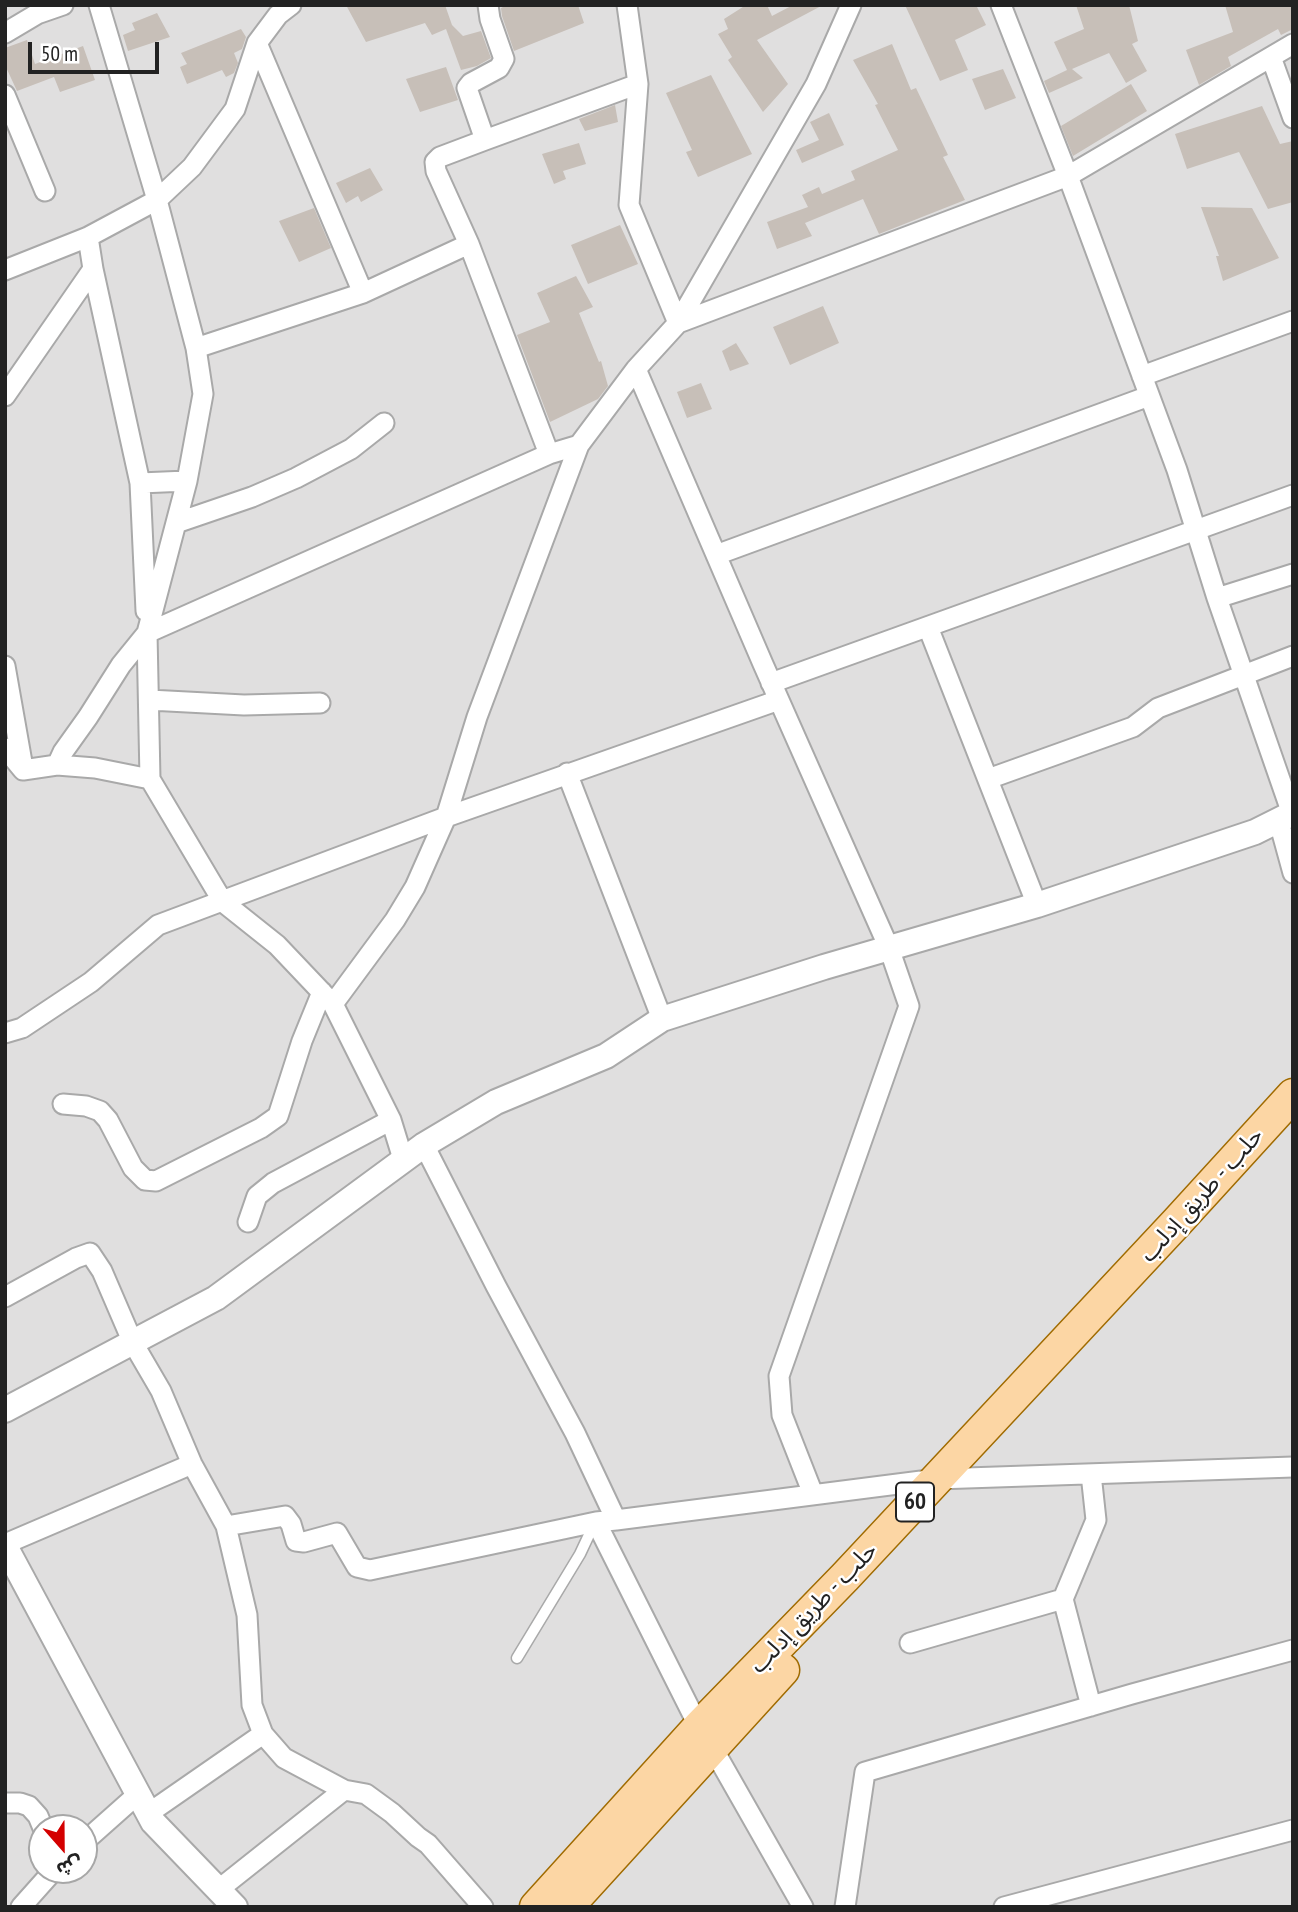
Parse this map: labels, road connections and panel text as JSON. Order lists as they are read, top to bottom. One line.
{"streets":{"main road":["حلب - طريق إدلب","60"]},"scale_bar":"50 m","north":"bottom"}
